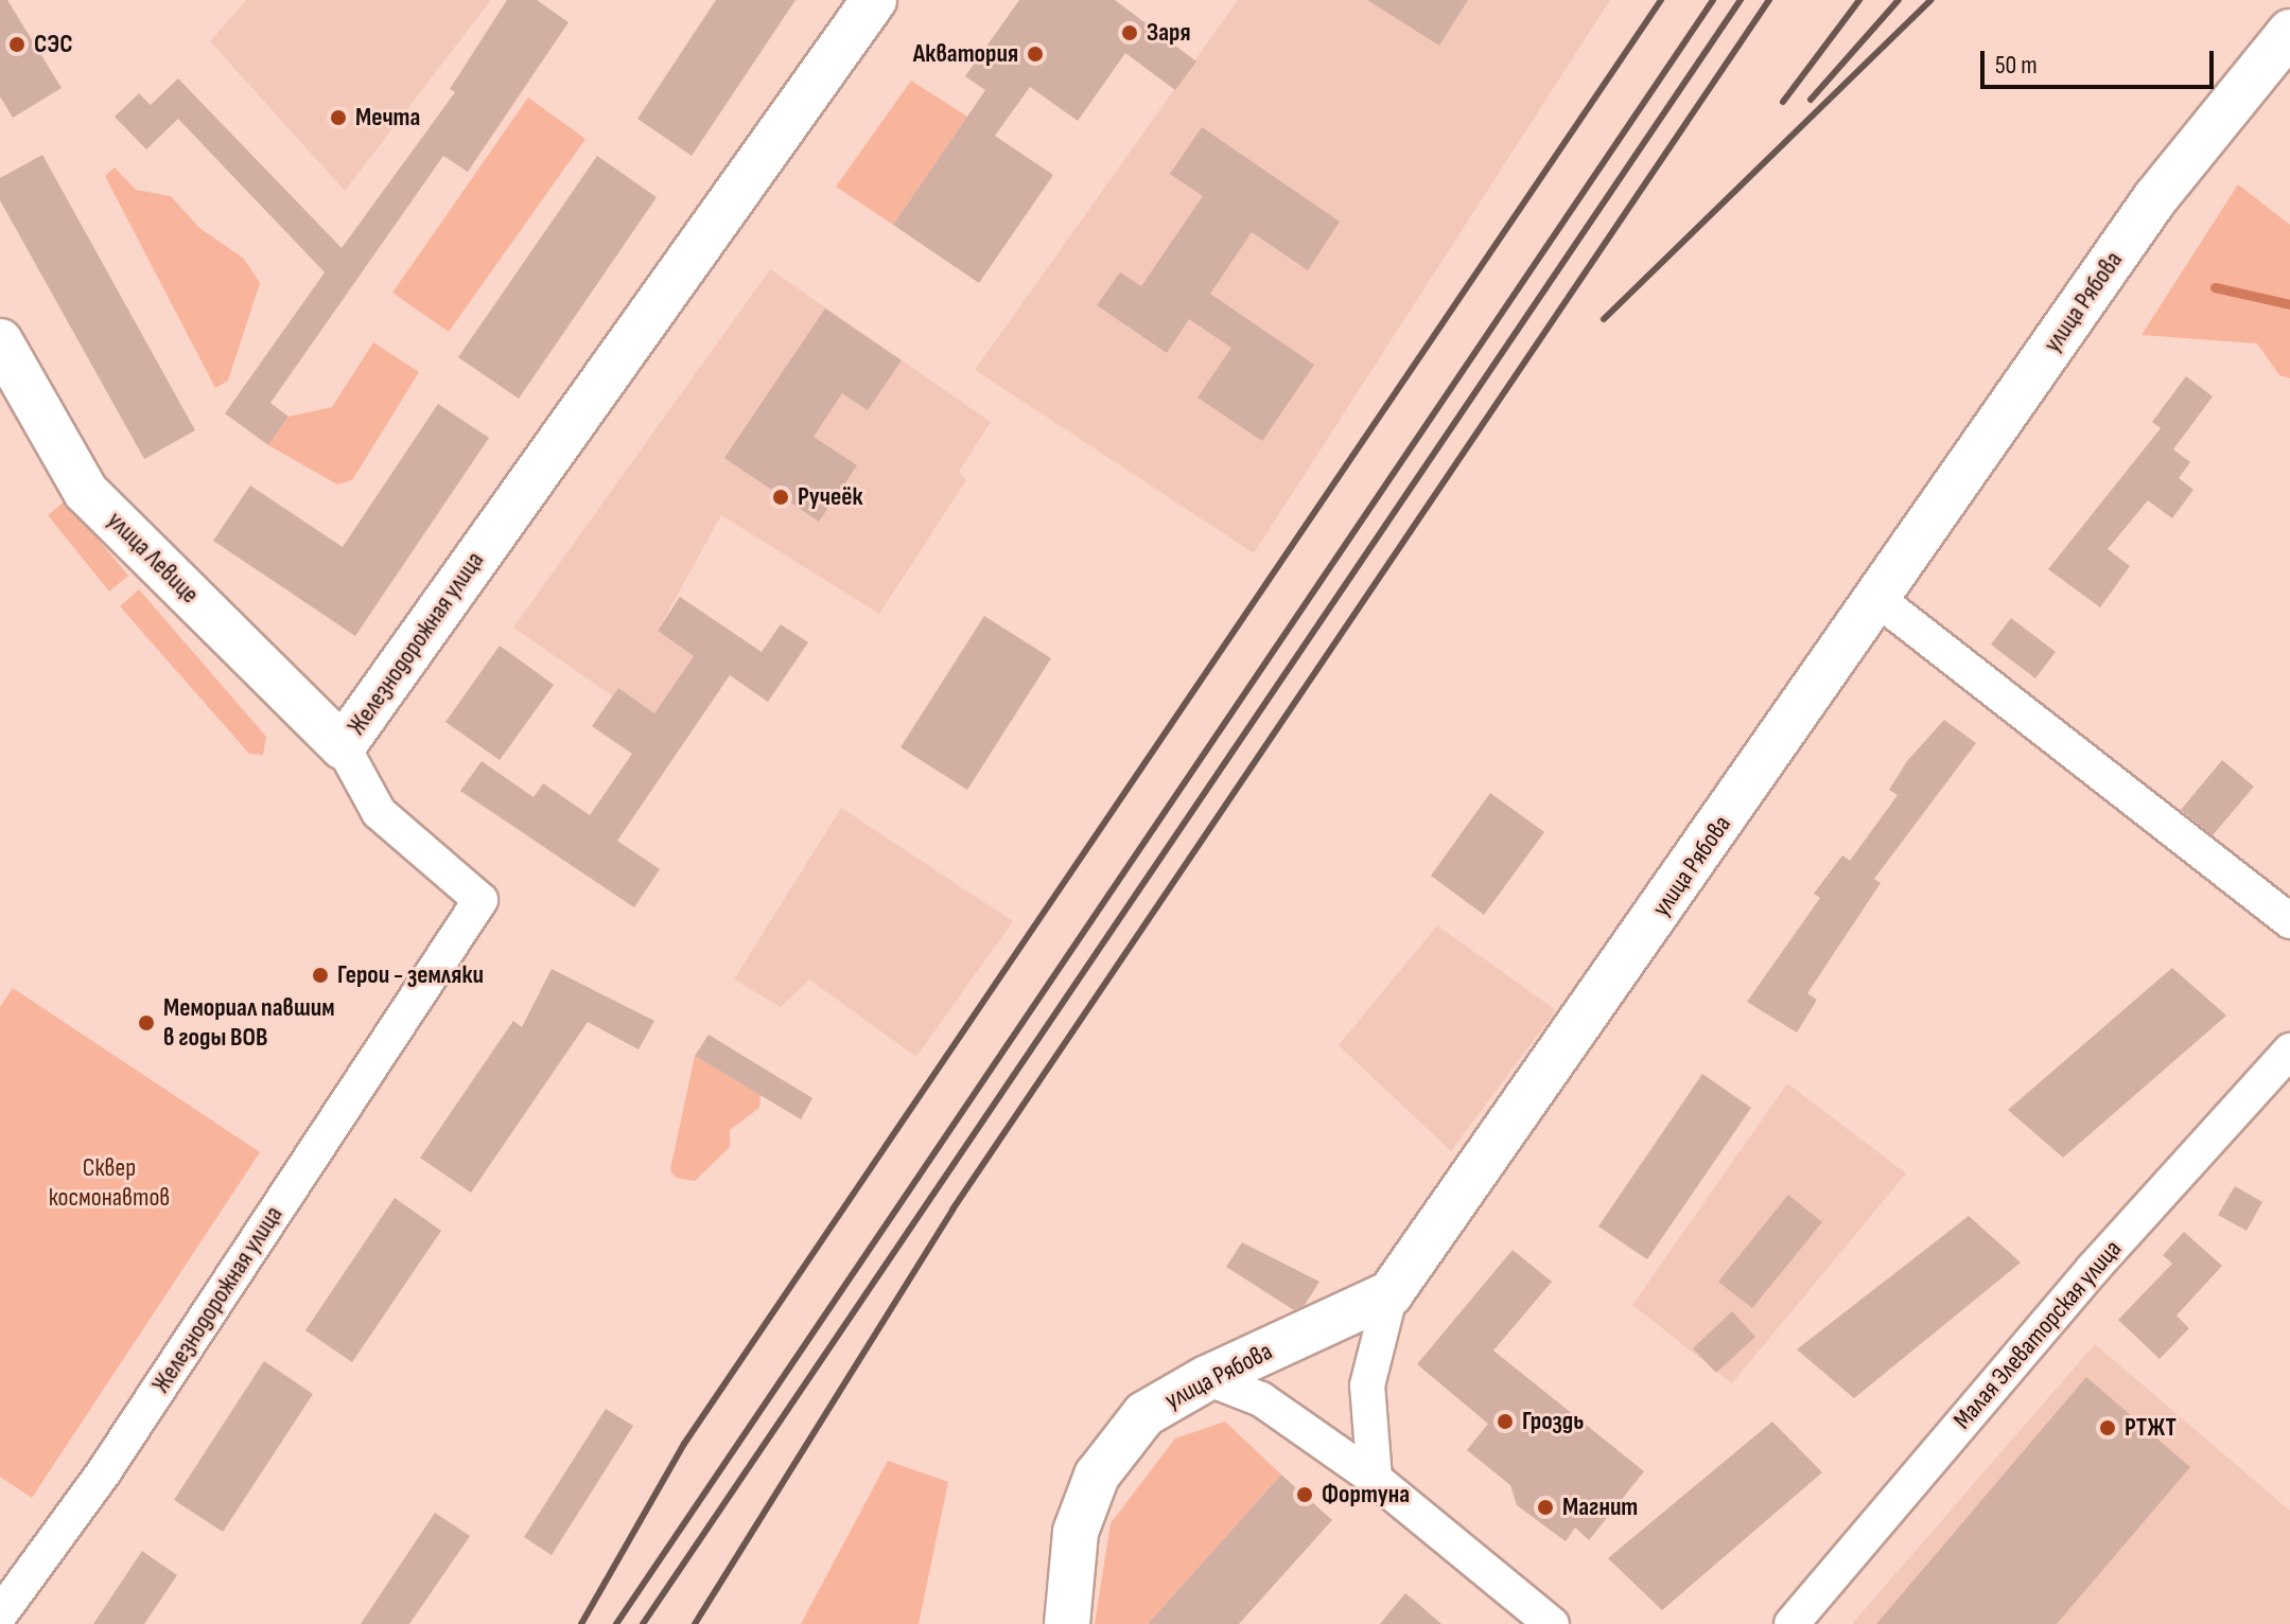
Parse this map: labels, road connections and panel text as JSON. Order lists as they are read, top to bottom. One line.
{"streets":{"street":["улица Рябова","улица Левице","Железнодорожная улица","Малая Элеваторская улица"]},"crossings":[["улица Левице","Железнодорожная улица"]],"parks":["Сквер космонавтов"],"places":["Заря","СЭС","Акватория","Мечта","Ручеёк","Герои - земляки","Мемориал павшим в годы ВОВ","Гроздь","РТЖТ","Фортуна","Магнит"],"scale_bar":"50 m"}
